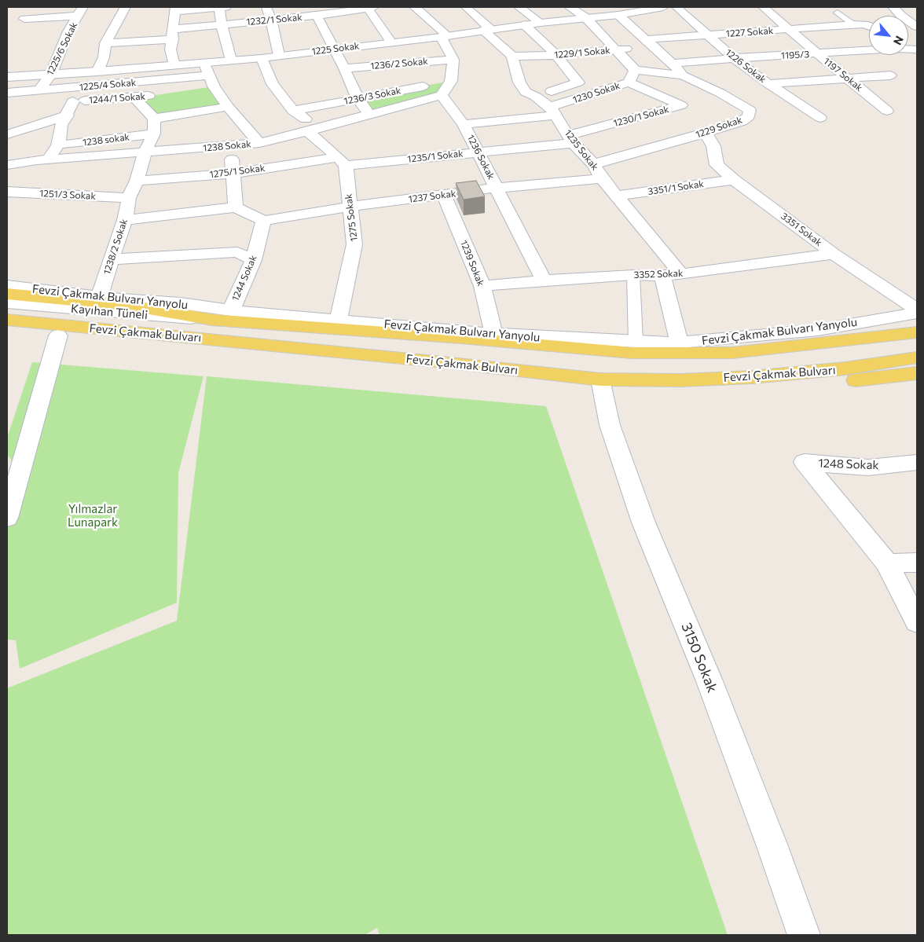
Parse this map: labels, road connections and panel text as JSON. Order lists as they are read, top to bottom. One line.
{"streets":{"main road":["Fevzi Çakmak Bulvarı"],"street":["1232/1 Sokak","1227 Sokak","1225/6 Sokak","1225 Sokak","1229/1 Sokak","1195/3","1236/2 Sokak","1226 Sokak","1197 Sokak","1225/4 Sokak","1230 Sokak","1236/3 Sokak","1244/1 Sokak","1230/1 Sokak","1229 Sokak","1238 sokak","1238 Sokak","1235 Sokak","1235/1 Sokak","1236 Sokak","1275/1 Sokak","3351/1 Sokak","1251/3 Sokak","1237 Sokak","1275 Sokak","3351 Sokak","1238/2 Sokak","1239 Sokak","3352 Sokak","1244 Sokak","Fevzi Çakmak Bulvarı Yanyolu","Kayıhan Tüneli","1248 Sokak","3150 Sokak"]},"crossings":[["1227 Sokak","1229/1 Sokak"],["1227 Sokak","1226 Sokak"],["1227 Sokak","1197 Sokak"],["1227 Sokak","1229 Sokak"],["1225/6 Sokak","1225 Sokak"],["1225/6 Sokak","1225/4 Sokak"],["1225 Sokak","1229 Sokak"],["1229/1 Sokak","1229 Sokak"],["1229/1 Sokak","1235 Sokak"],["1195/3","1226 Sokak"],["1195/3","1197 Sokak"],["1195/3","1229 Sokak"],["1225/4 Sokak","1244/1 Sokak"],["1230 Sokak","1230/1 Sokak"],["1230 Sokak","1235 Sokak"],["1230 Sokak","1236 Sokak"],["1230/1 Sokak","1235 Sokak"],["1230/1 Sokak","1235/1 Sokak"],["1229 Sokak","1235 Sokak"],["1229 Sokak","3351 Sokak"],["1238 sokak","1238/2 Sokak"],["1238 Sokak","1236 Sokak"],["1238 Sokak","1238/2 Sokak"],["1235 Sokak","1235/1 Sokak"],["1235 Sokak","3351/1 Sokak"],["1235 Sokak","1237 Sokak"],["1235 Sokak","3352 Sokak"],["1235/1 Sokak","1236 Sokak"],["1235/1 Sokak","1275/1 Sokak"],["1235/1 Sokak","1275 Sokak"],["1236 Sokak","1237 Sokak"],["1236 Sokak","3352 Sokak"],["1275/1 Sokak","1275 Sokak"],["1275/1 Sokak","1238/2 Sokak"],["3351/1 Sokak","3351 Sokak"],["1251/3 Sokak","1238/2 Sokak"],["1237 Sokak","1275 Sokak"],["1237 Sokak","1239 Sokak"],["1237 Sokak","1244 Sokak"],["1275 Sokak","Fevzi Çakmak Bulvarı Yanyolu"],["3351 Sokak","3352 Sokak"],["1238/2 Sokak","Fevzi Çakmak Bulvarı Yanyolu"],["1239 Sokak","3352 Sokak"],["1239 Sokak","Fevzi Çakmak Bulvarı Yanyolu"],["1244 Sokak","Fevzi Çakmak Bulvarı Yanyolu"],["Kayıhan Tüneli","Fevzi Çakmak Bulvarı"],["Fevzi Çakmak Bulvarı","3150 Sokak"]],"parks":["Yılmazlar Lunapark"],"north":"bottom right"}
